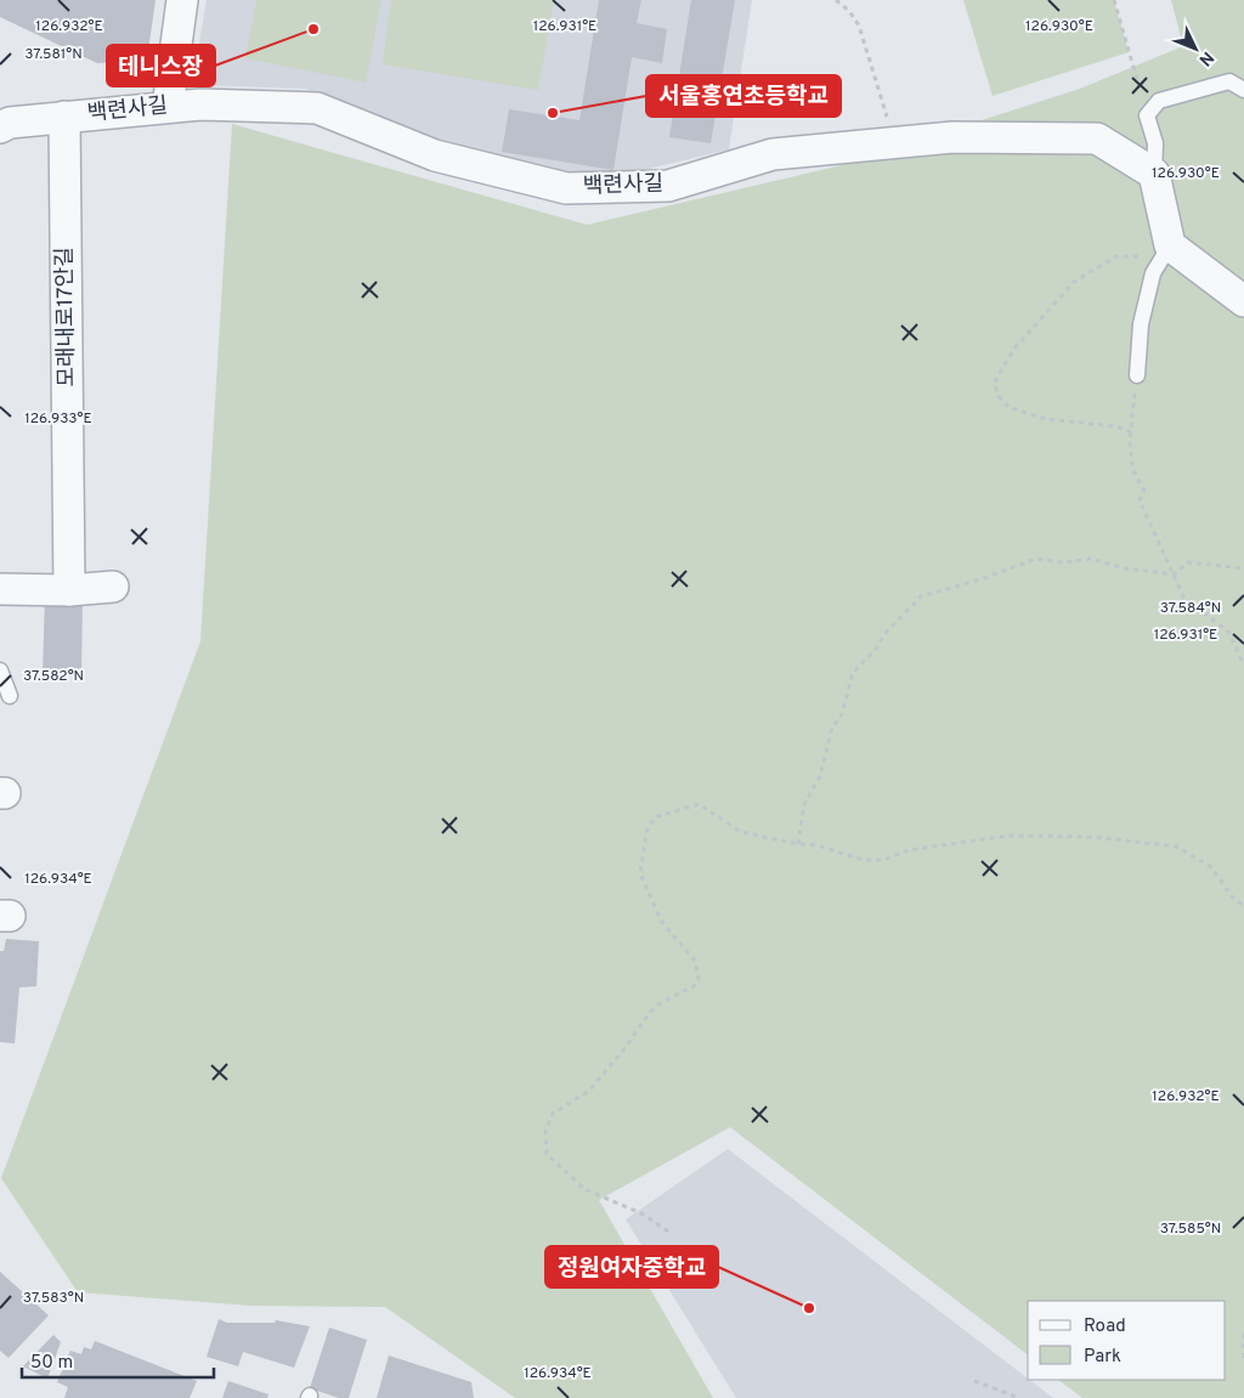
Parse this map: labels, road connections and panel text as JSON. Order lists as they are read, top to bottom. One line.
{"streets":{"street":["백련사길","모래내로17안길"]},"crossings":[["백련사길","모래내로17안길"]],"places":["테니스장","서울홍연초등학교","정원여자중학교"],"legend":["Road","Park"],"scale_bar":"50 m","north":"bottom right","coordinates":["126.930°E","126.932°E","126.931°E","37.581°N","126.933°E","37.584°N","37.582°N","126.934°E","37.585°N","37.583°N"]}
